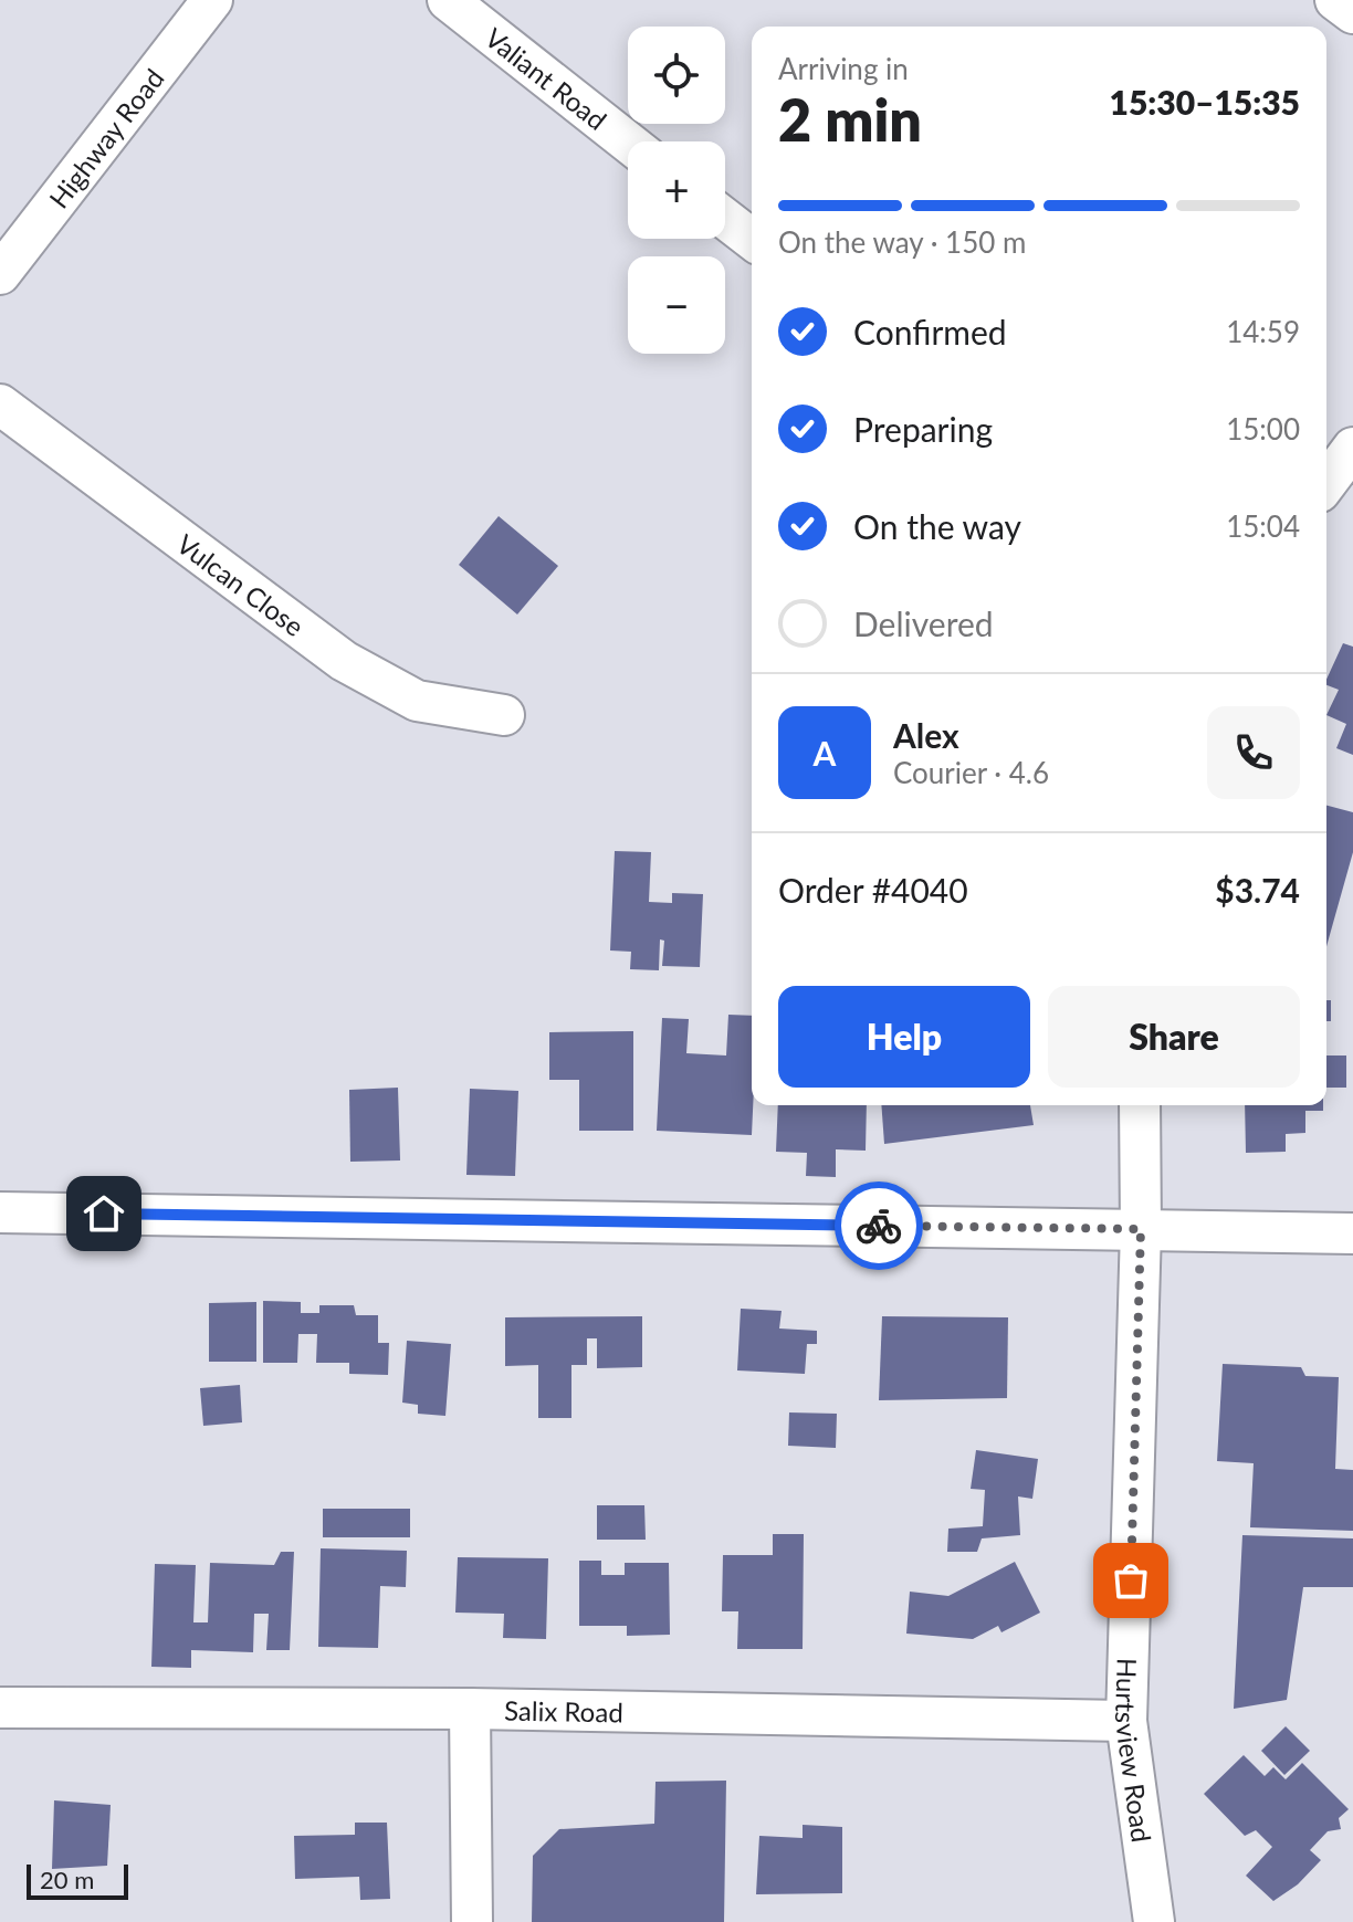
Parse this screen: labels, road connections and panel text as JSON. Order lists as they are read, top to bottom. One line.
{"streets":{"street":["Valiant Road","Highway Road","Vulcan Close","Salix Road","Hurtsview Road"]},"crossings":[["Salix Road","Hurtsview Road"]],"scale_bar":"20 m","page":{"map_buttons":["+","−"],"heading":["2 min","Arriving in","15:30–15:35"],"panel":["Alex","Courier · 4.6","Order #4040","$3.74"],"bar":"On the way · 150 m","list":[["Confirmed","14:59"],["Preparing","15:00"],["On the way","15:04"],"Delivered"],"round":"A","buttons":["Help","Share"],"scale":"20 m"}}
